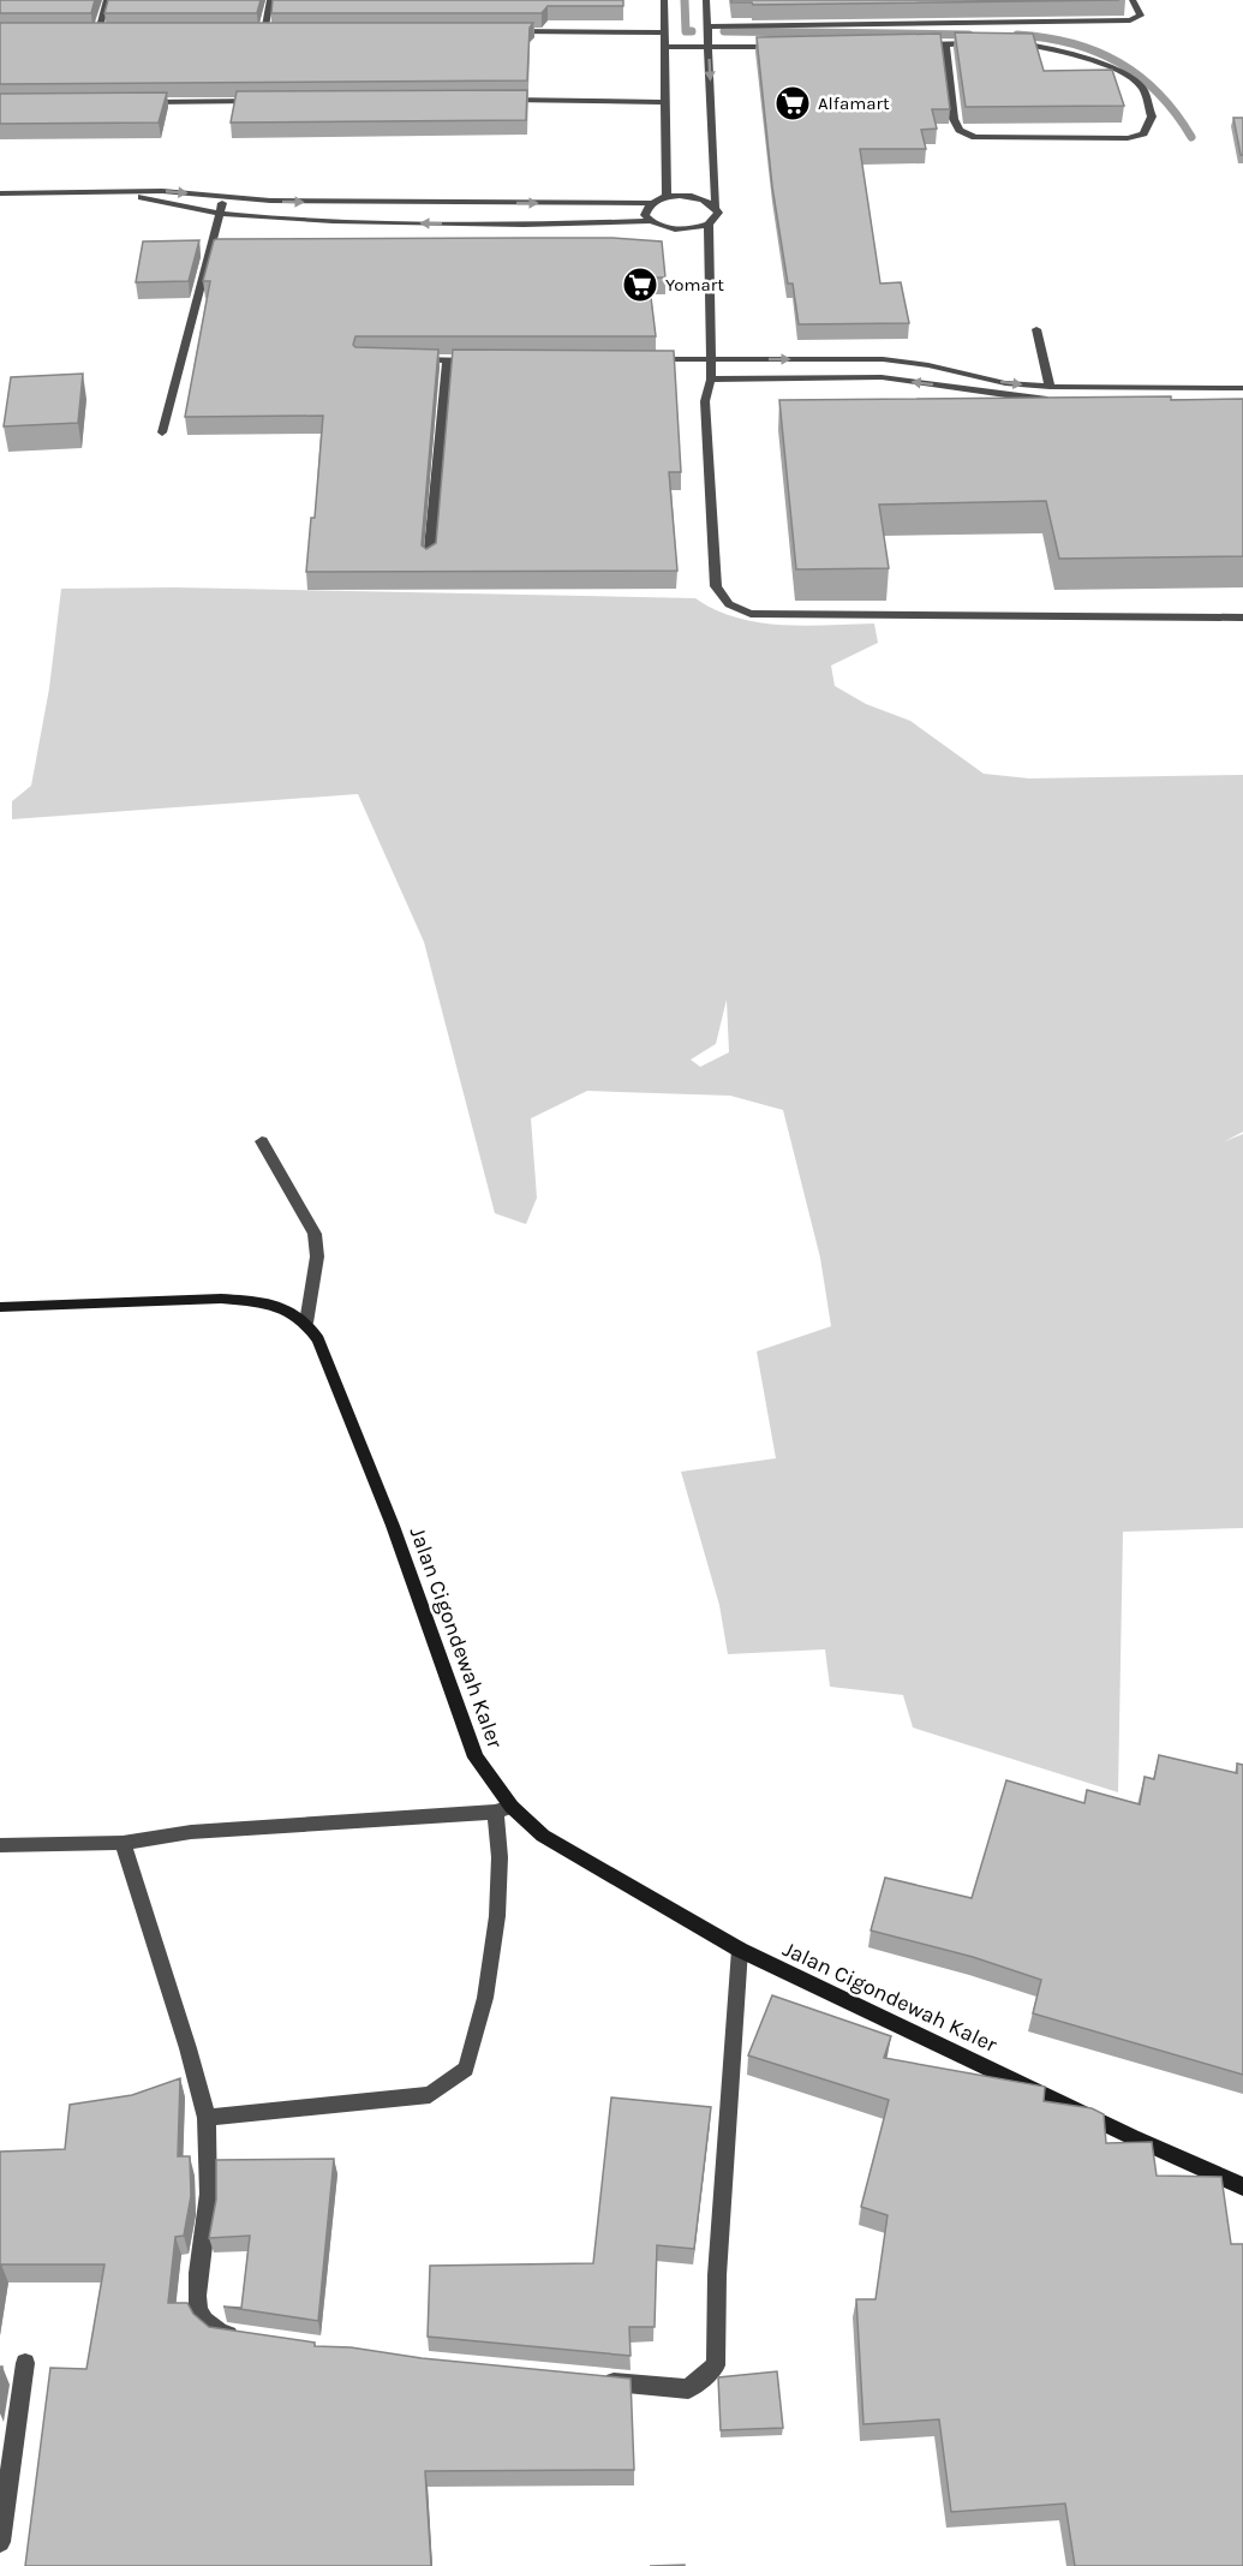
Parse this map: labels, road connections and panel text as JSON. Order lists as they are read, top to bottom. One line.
{"streets":{"main road":["Jalan Cigondewah Kaler"]},"places":{"supermarket":["Alfamart","Yomart"]}}
